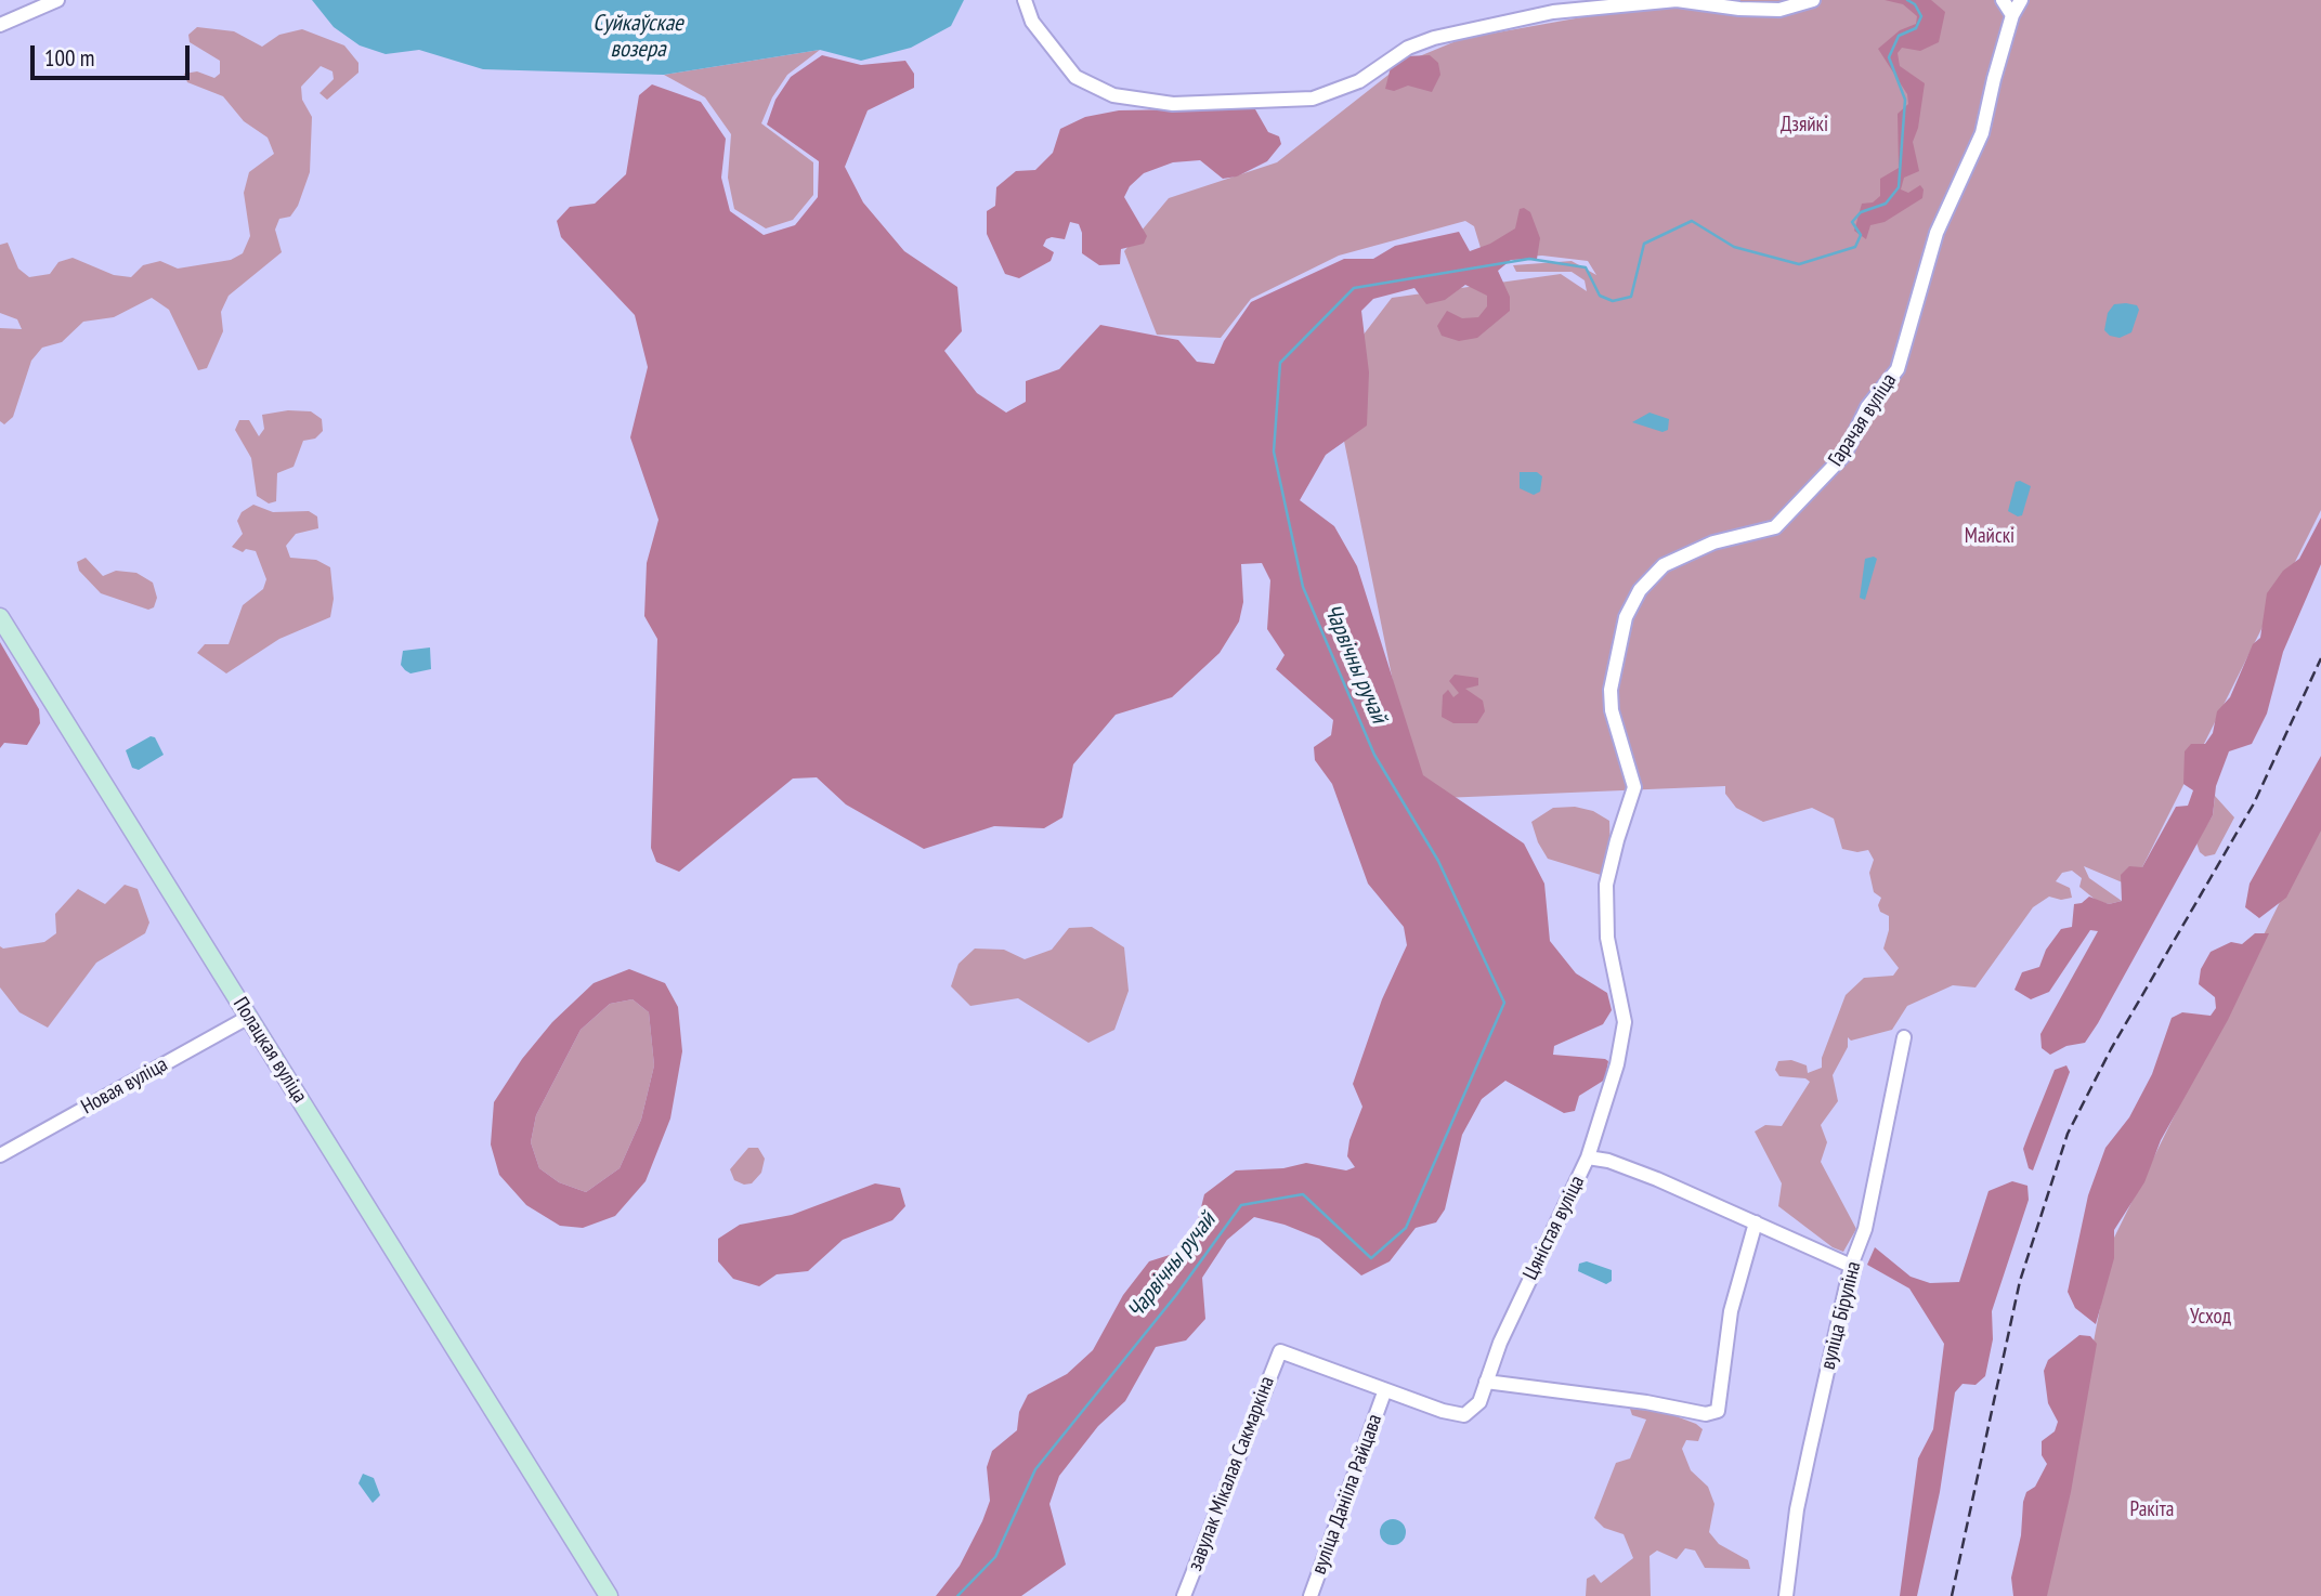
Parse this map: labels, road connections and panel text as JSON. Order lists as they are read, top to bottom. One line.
{"streets":{"main road":["Полацкая вуліца"],"street":["Гарачая вуліца","Новая вуліца","Цяністая вуліца","вуліца Біруліна","завулак Мікалая Сакмаркіна","вуліца Данііла Райцава"]},"crossings":[["Гарачая вуліца","Цяністая вуліца"],["Полацкая вуліца","Новая вуліца"],["Цяністая вуліца","вуліца Біруліна"],["Цяністая вуліца","завулак Мікалая Сакмаркіна"],["Цяністая вуліца","вуліца Данііла Райцава"],["завулак Мікалая Сакмаркіна","вуліца Данііла Райцава"]],"water":["Суйкаўскае возера","Чарвічны ручай"],"parks":["Дзяйкі","Майскі","Усход","Ракіта"],"scale_bar":"100 m"}
